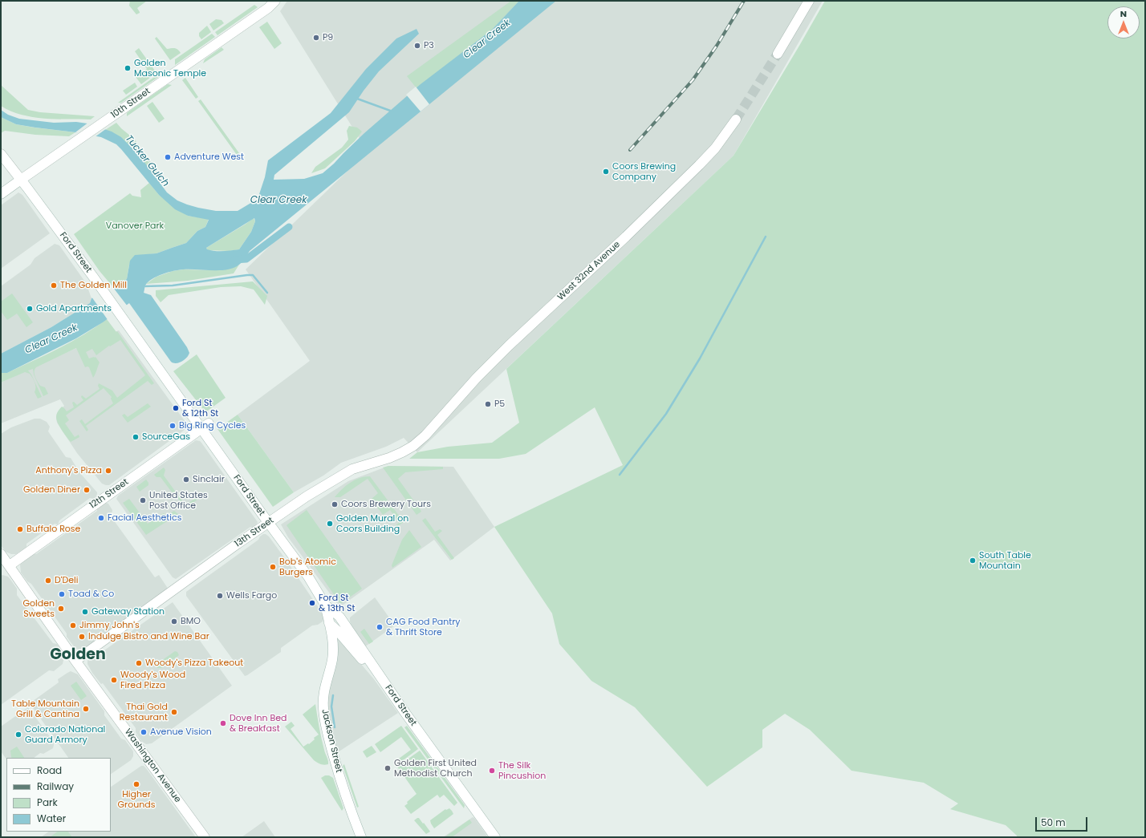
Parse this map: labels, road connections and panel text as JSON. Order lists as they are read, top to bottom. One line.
{"streets":{"street":["10th Street","Ford Street","West 32nd Avenue","12th Street","13th Street","Jackson Street","Washington Avenue"]},"crossings":[["10th Street","Ford Street"],["Ford Street","12th Street"],["Ford Street","13th Street"],["Ford Street","Jackson Street"],["West 32nd Avenue","13th Street"],["12th Street","Washington Avenue"],["13th Street","Washington Avenue"]],"districts":["Golden"],"water":["Clear Creek","Tucker Gulch"],"parks":["Vanover Park"],"places":["P9","P3","Golden Masonic Temple","Adventure West","Coors Brewing Company","The Golden Mill","Gold Apartments","P5","Ford St & 12th St","Big Ring Cycles","SourceGas","Anthony's Pizza","Sinclair","Golden Diner","United States Post Office","Coors Brewery Tours","Facial Aesthetics","Golden Mural on Coors Building","Buffalo Rose","South Table Mountain","Bob's Atomic Burgers","D'Deli","Toad & Co","Wells Fargo","Ford St & 13th St","Golden Sweets","Gateway Station","BMO","Jimmy John's","CAG Food Pantry & Thrift Store","Indulge Bistro and Wine Bar","Woody's Pizza Takeout","Woody's Wood Fired Pizza","Table Mountain Grill & Cantina","Thai Gold Restaurant","Dove Inn Bed & Breakfast","Avenue Vision","Colorado National Guard Armory","Golden First United Methodist Church","The Silk Pincushion","Higher Grounds"],"legend":["Road","Railway","Park","Water"],"scale_bar":"50 m","north":"top"}
